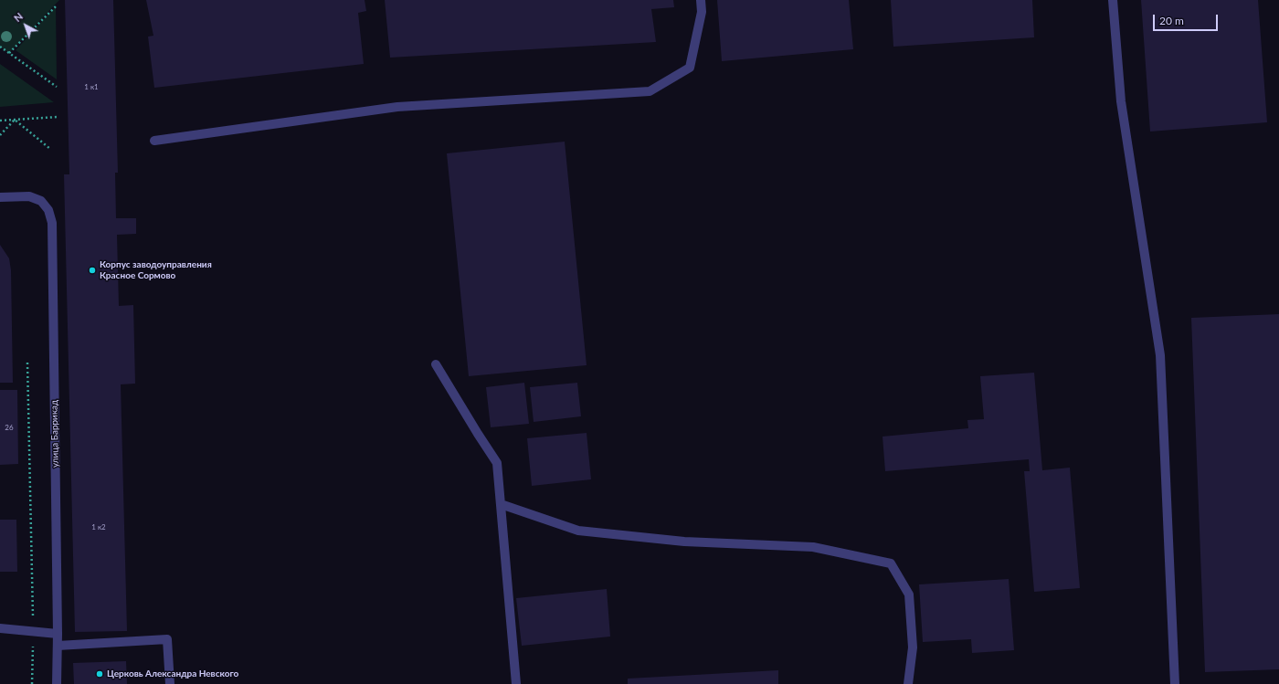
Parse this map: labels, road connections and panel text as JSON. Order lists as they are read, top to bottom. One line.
{"streets":{"street":["улица Баррикад"]},"places":["Корпус заводоуправления Красное Сормово","Церковь Александра Невского"],"house_numbers":["1 к1","26","1 к2"],"scale_bar":"20 m","north":"top left"}
